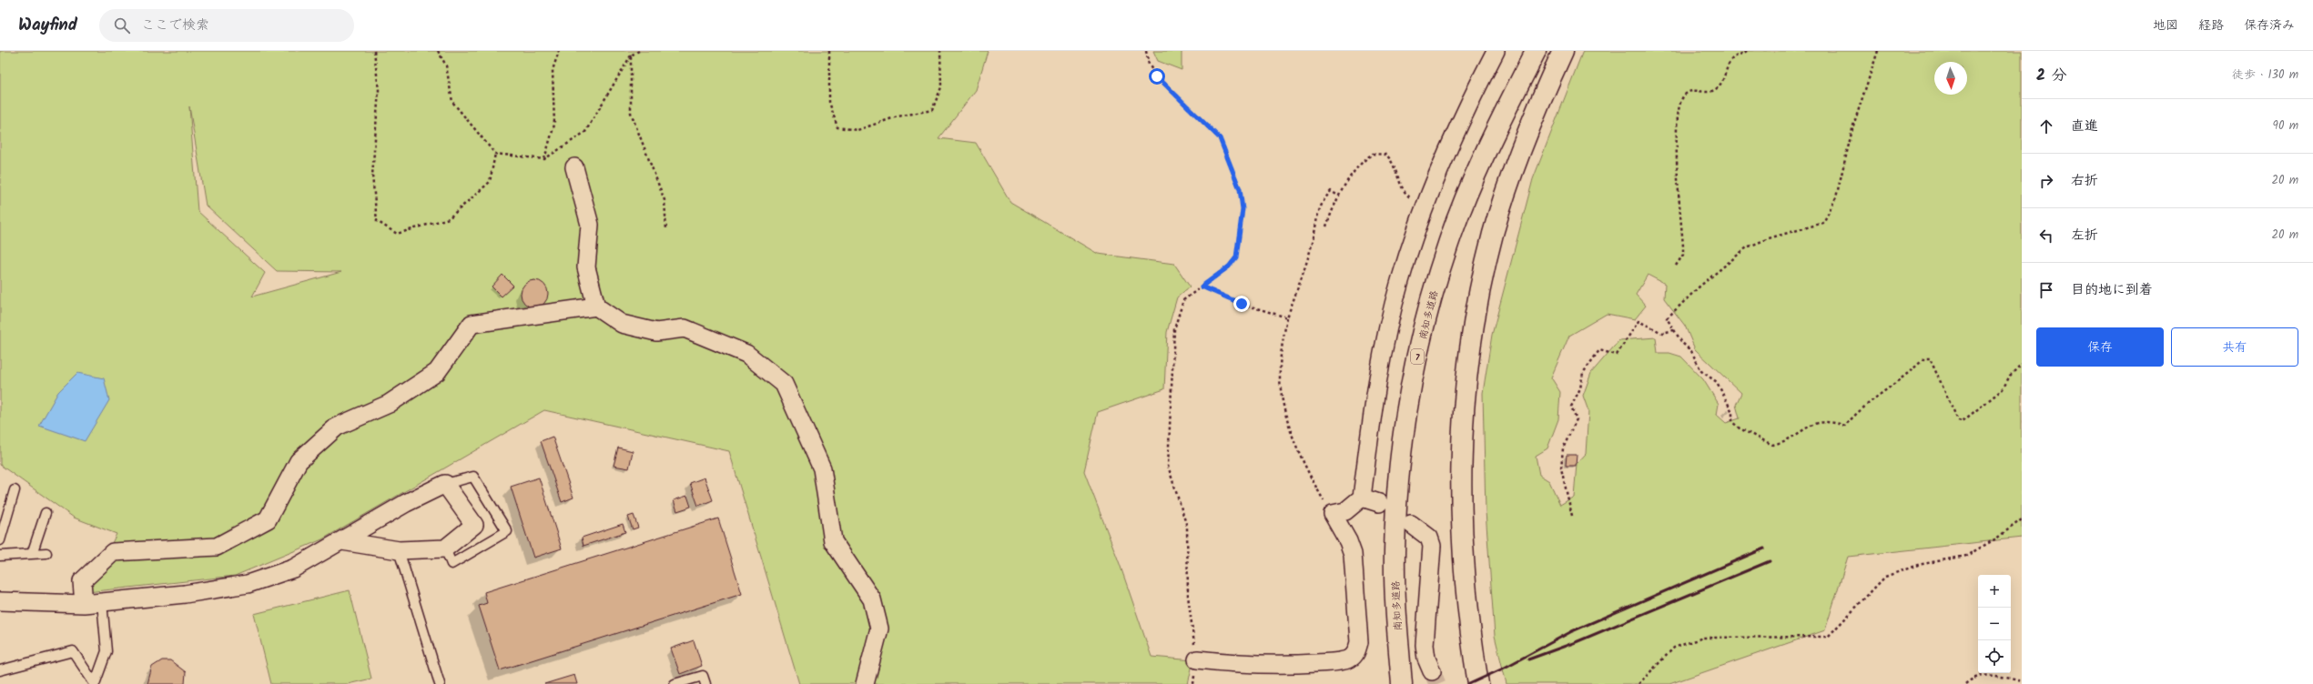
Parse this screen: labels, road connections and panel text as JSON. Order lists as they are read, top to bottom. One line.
{"streets":{"highway":["南知多道路","7"]},"north":"bottom","page":{"header":"Wayfind","search":"ここで検索","nav":["地図","経路","保存済み"],"heading":["2 分","徒歩 · 130 m"],"list":[["直進","90 m"],["右折","20 m"],["左折","20 m"],"目的地に到着"],"buttons":["保存","共有"],"map_buttons":["+","−"]}}
